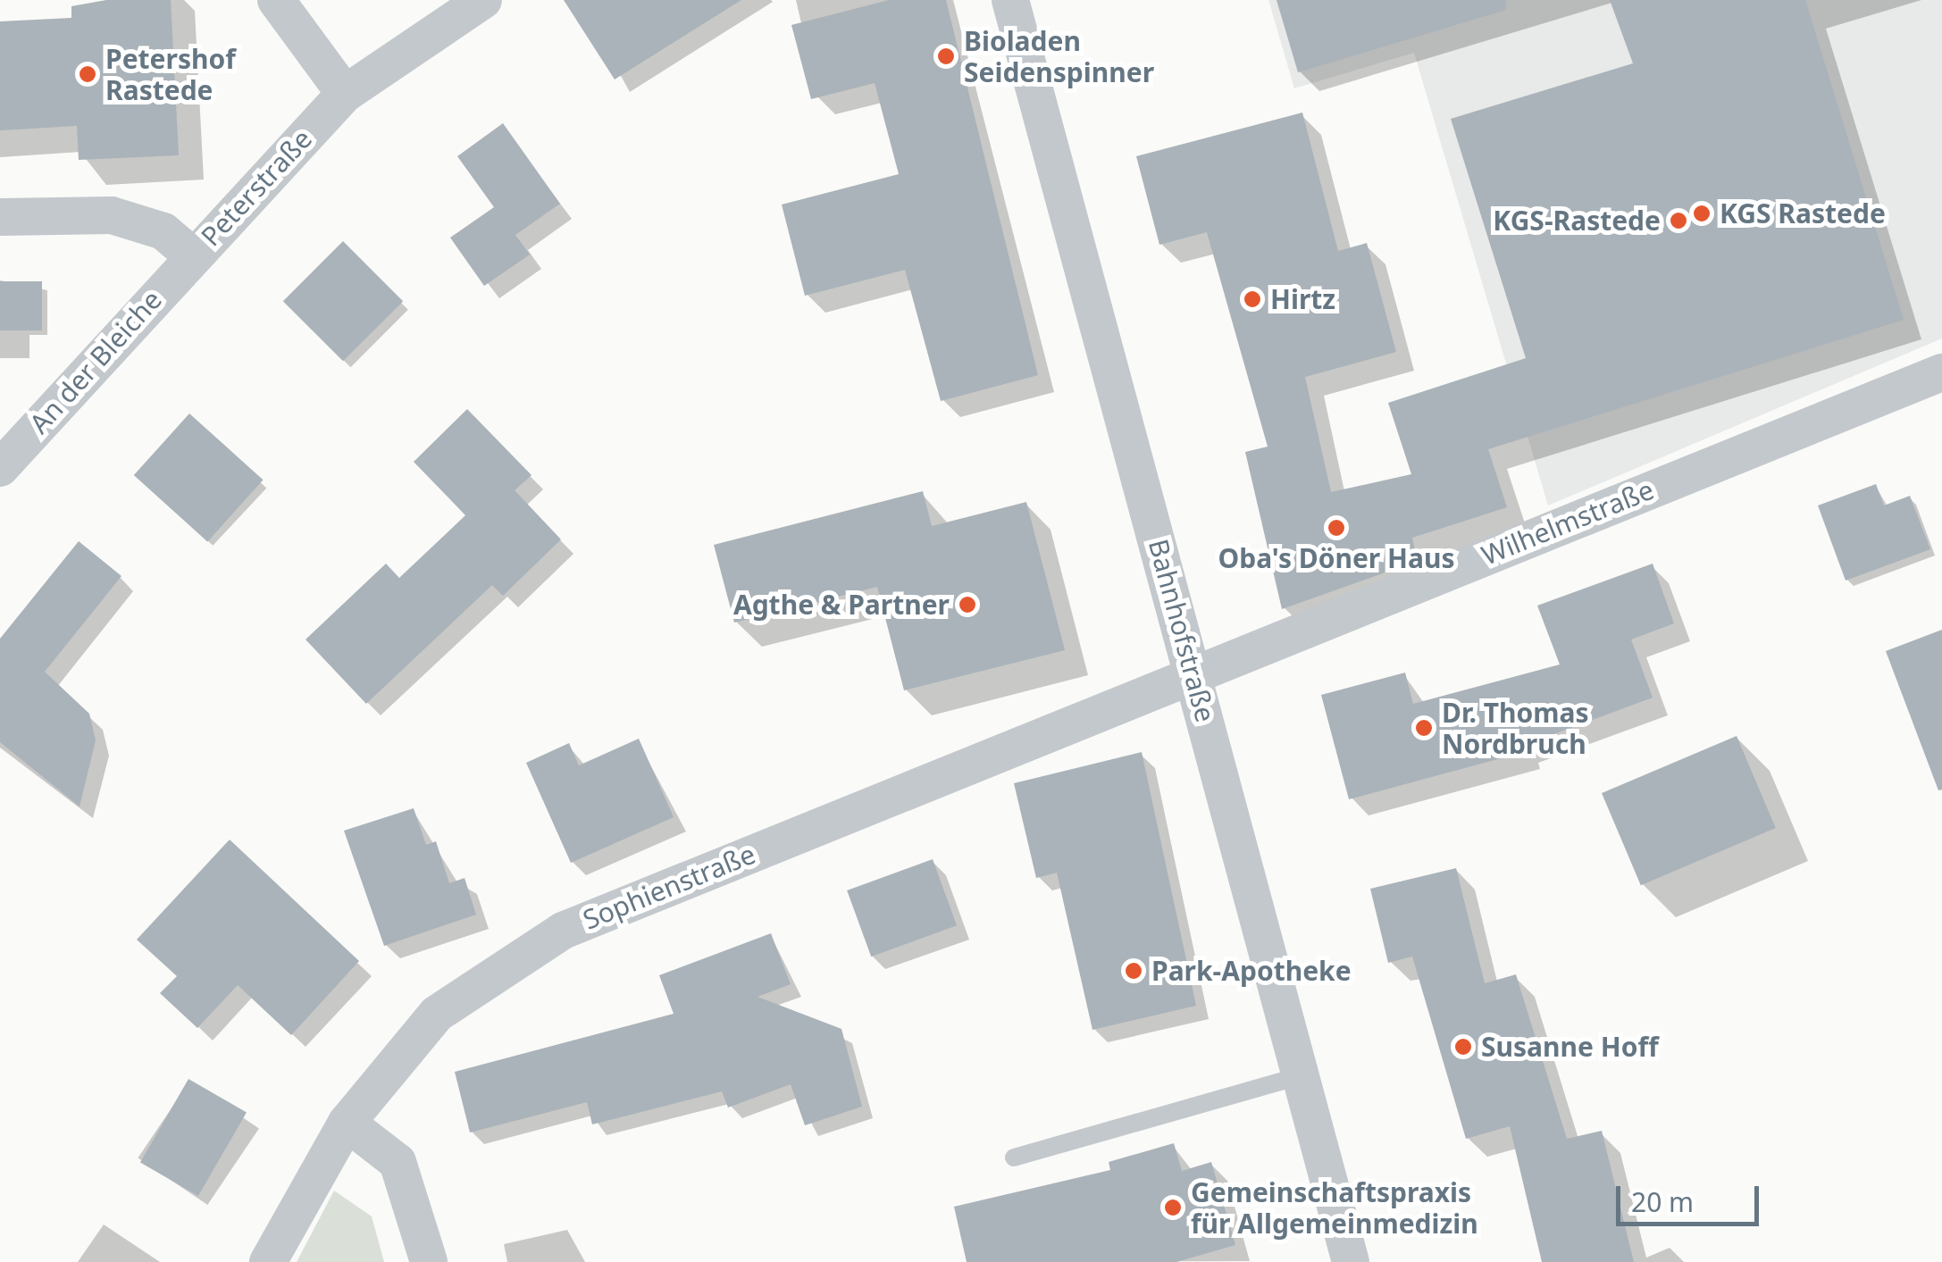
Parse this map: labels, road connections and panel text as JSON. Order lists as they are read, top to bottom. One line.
{"streets":{"street":["Peterstraße","An der Bleiche","Wilhelmstraße","Bahnhofstraße","Sophienstraße"]},"crossings":[["Peterstraße","An der Bleiche"],["Wilhelmstraße","Bahnhofstraße"],["Wilhelmstraße","Sophienstraße"],["Bahnhofstraße","Sophienstraße"]],"places":["Bioladen Seidenspinner","Petershof Rastede","KGS Rastede","KGS-Rastede","Hirtz","Oba's Döner Haus","Agthe & Partner","Dr. Thomas Nordbruch","Park-Apotheke","Susanne Hoff","Gemeinschaftspraxis für Allgemeinmedizin"],"scale_bar":"20 m"}
